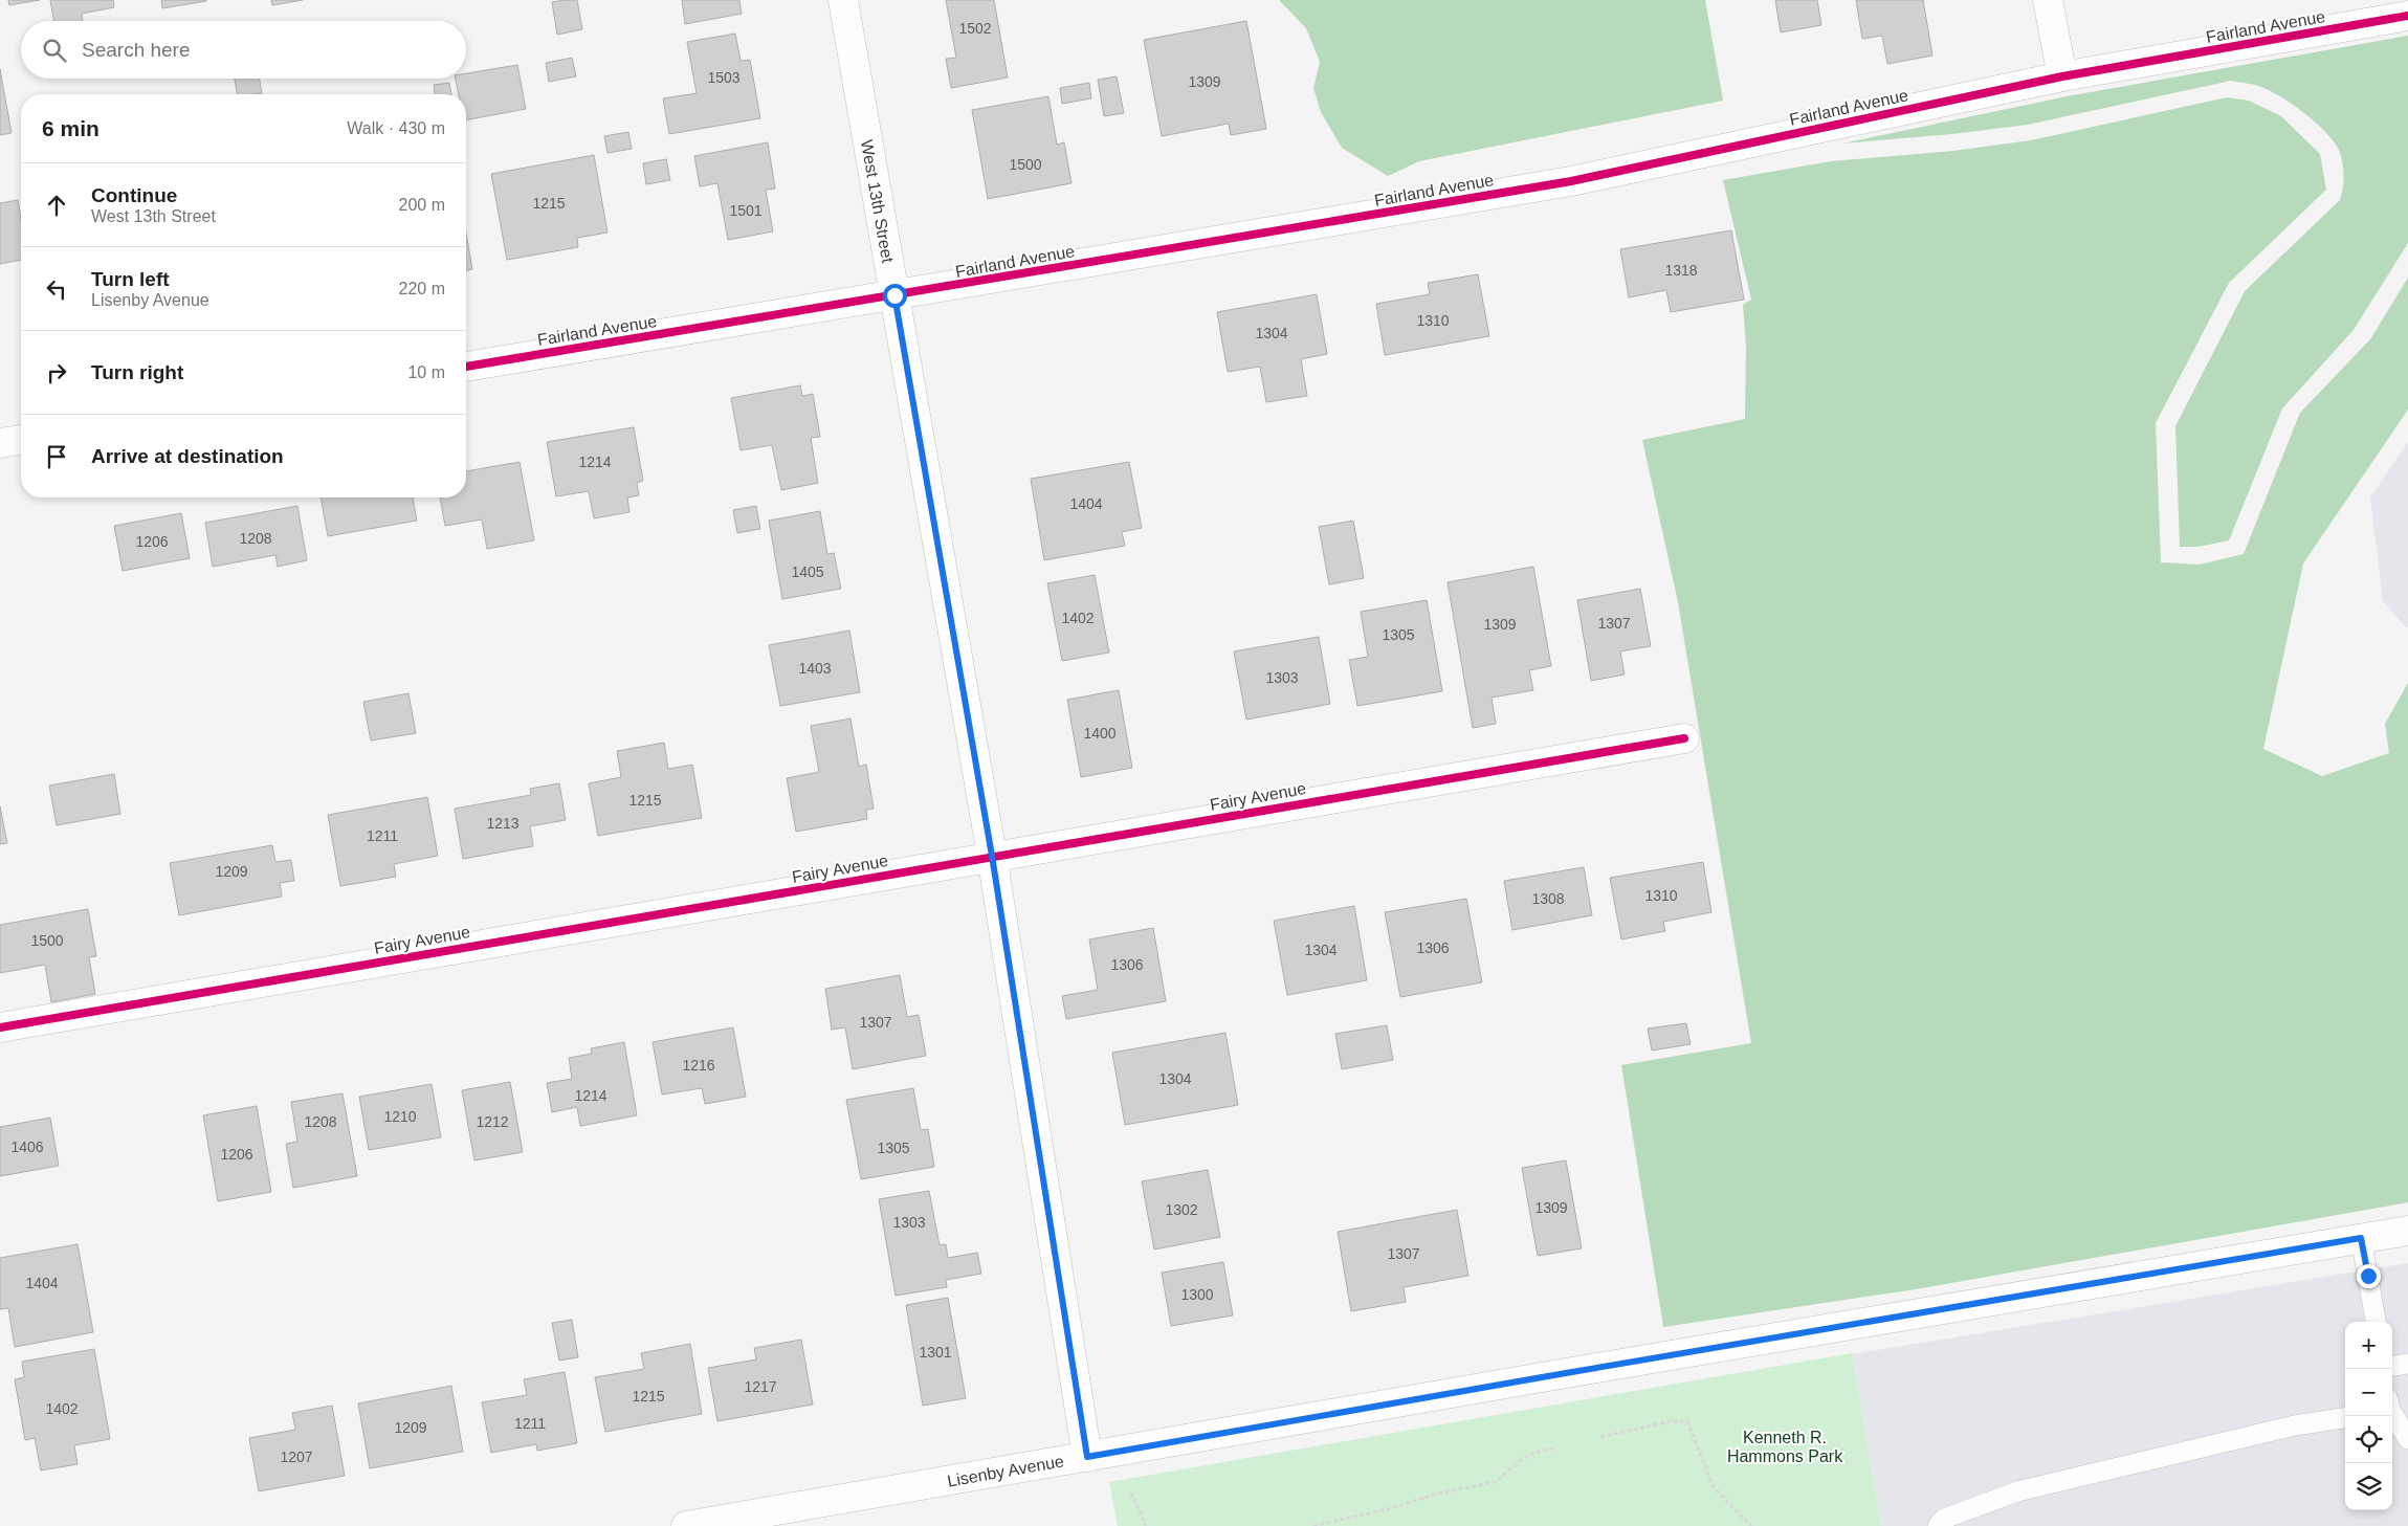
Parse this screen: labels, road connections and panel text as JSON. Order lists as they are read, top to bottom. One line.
{"streets":{"street":["Fairland Avenue","West 13th Street","Fairy Avenue","Lisenby Avenue"]},"crossings":[["Fairland Avenue","West 13th Street"],["West 13th Street","Fairy Avenue"],["West 13th Street","Lisenby Avenue"]],"parks":["Kenneth R. Hammons Park"],"house_numbers":["1502","1503","1309","1500","1215","1501","1318","1310","1304","1214","1404","1208","1206","1405","1402","1307","1309","1305","1403","1303","1400","1215","1213","1211","1209","1310","1308","1500","1306","1304","1306","1307","1216","1304","1214","1210","1208","1212","1406","1305","1206","1309","1302","1303","1307","1404","1300","1301","1217","1215","1402","1211","1209","1207"],"page":{"search":"Search here","heading":["6 min","Walk · 430 m"],"list":[["Continue","West 13th Street","200 m"],["Turn left","Lisenby Avenue","220 m"],["Turn right","10 m"],"Arrive at destination"],"map_buttons":["+","−"]}}
